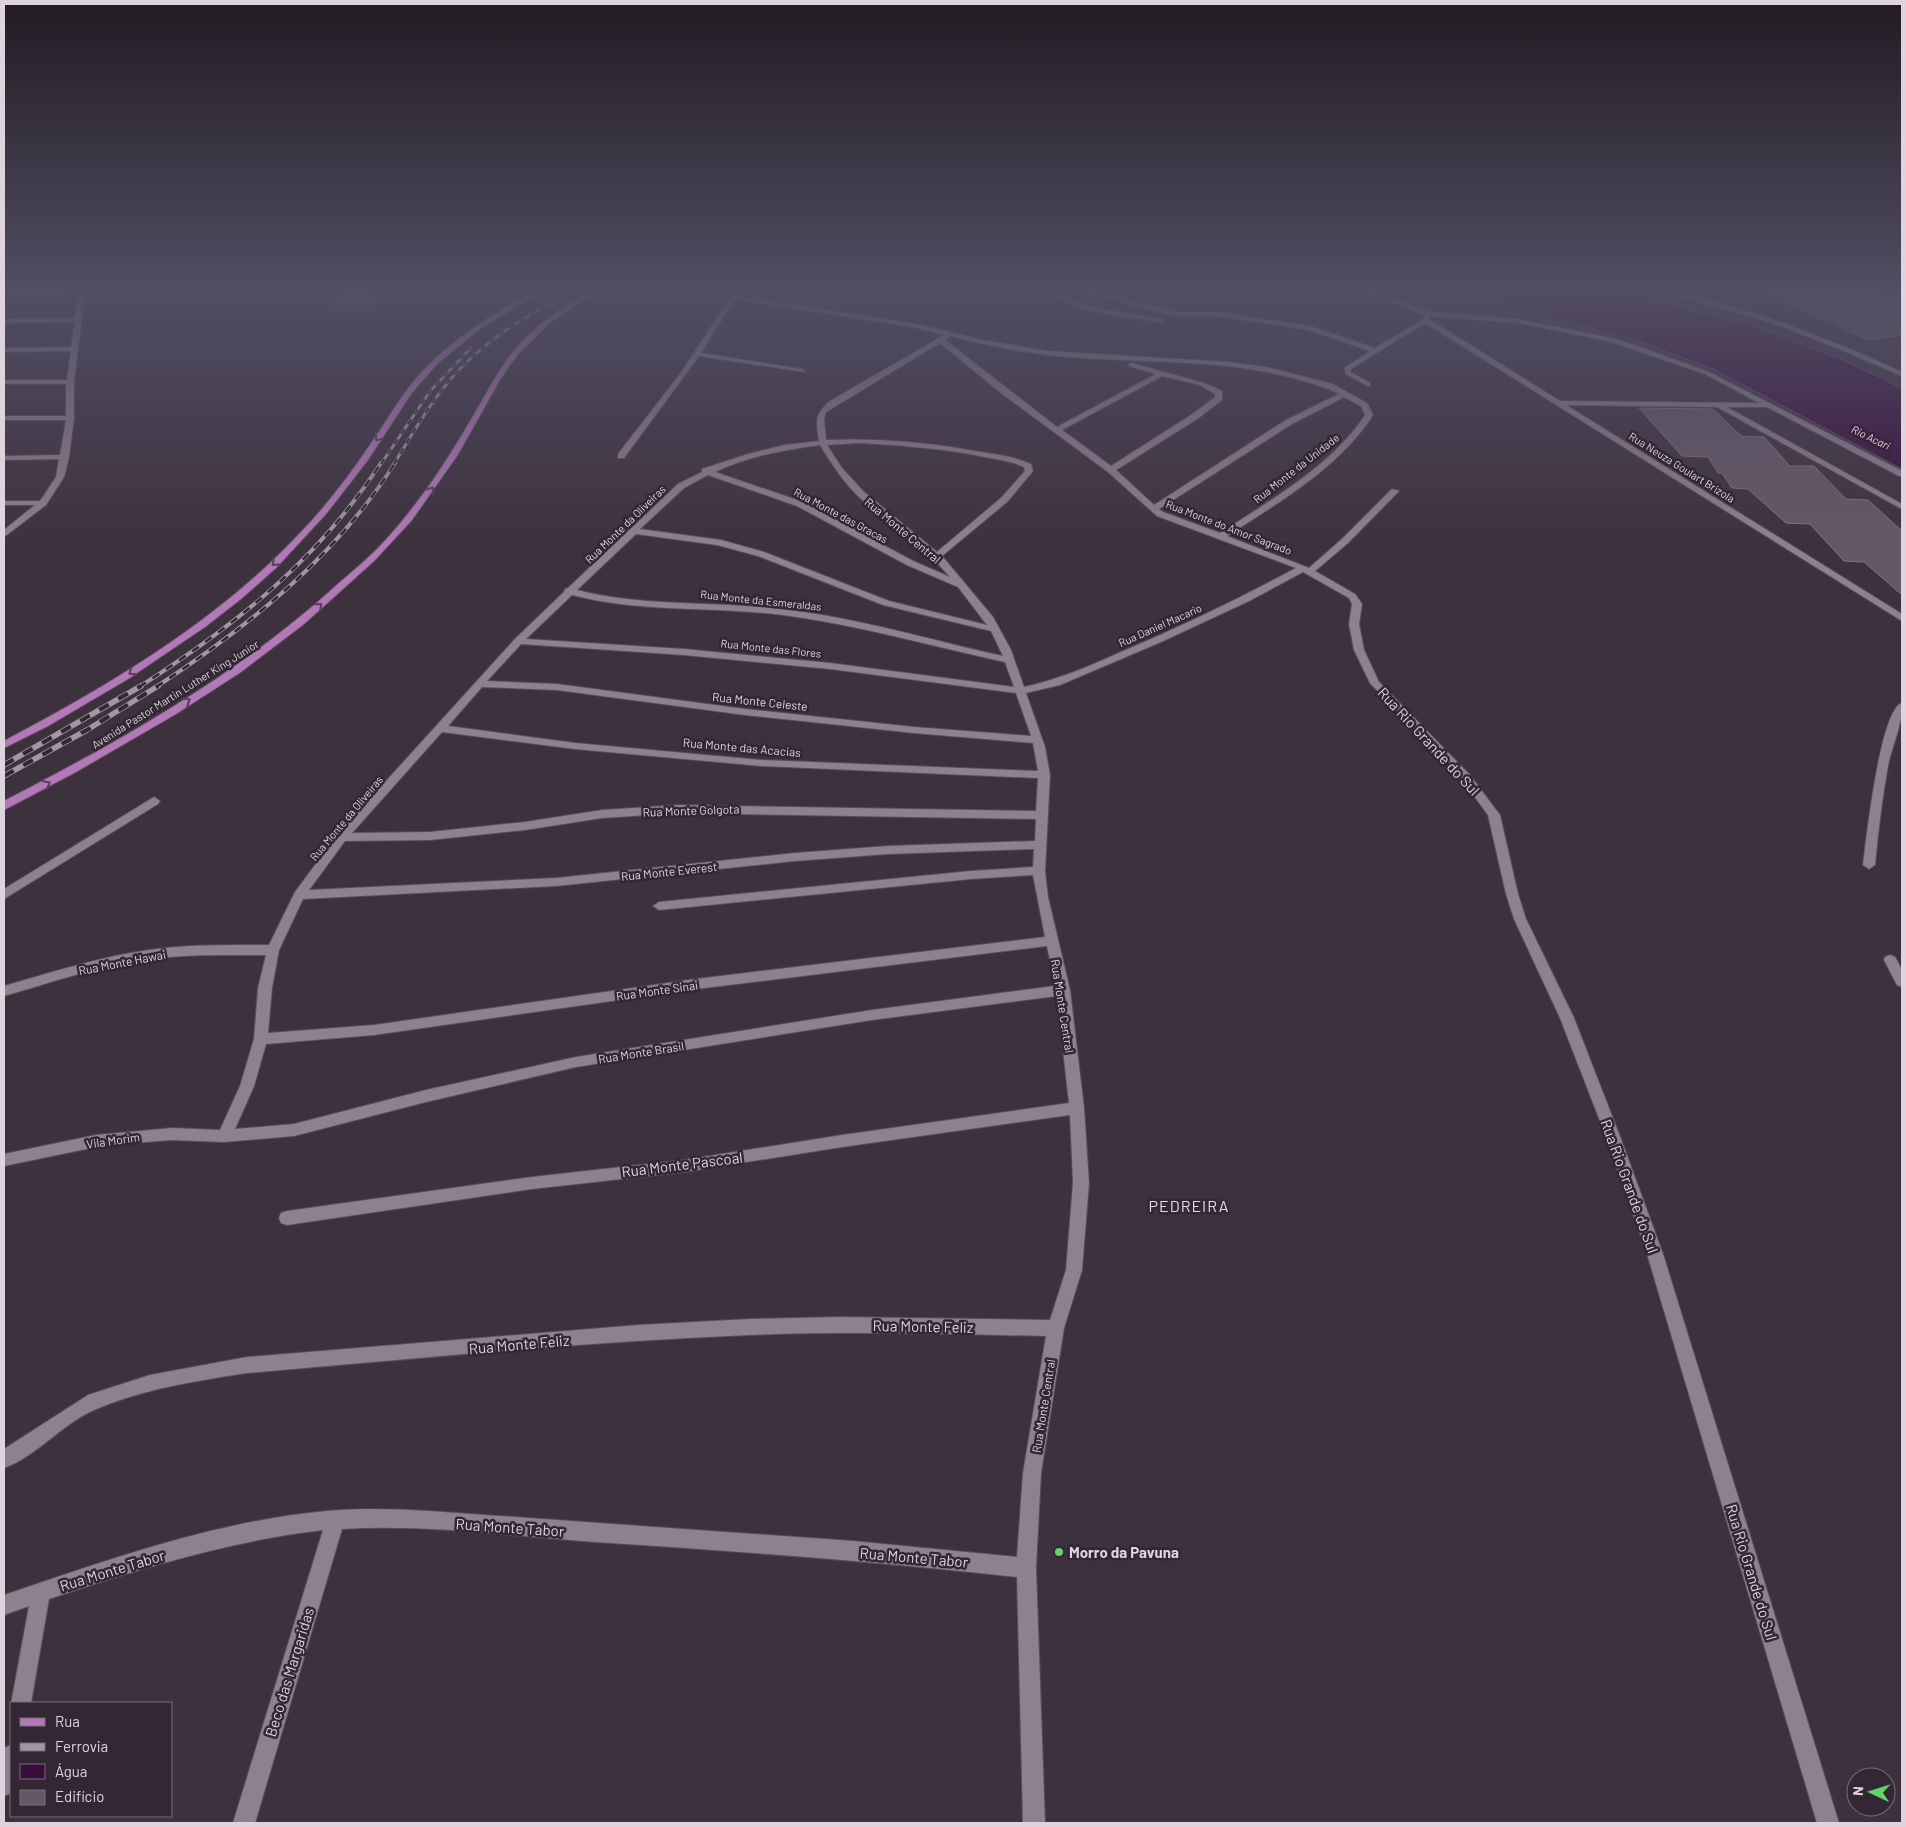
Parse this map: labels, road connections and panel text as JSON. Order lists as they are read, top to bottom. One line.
{"streets":{"main road":["Avenida Pastor Martin Luther King Junior"],"street":["Rua Neuza Goulart Brizola","Rua Monte da Unidade","Rua Monte das Gracas","Rua Monte da Oliveiras","Rua Monte do Amor Sagrado","Rua Monte Central","Rua Monte da Esmeraldas","Rua Daniel Macario","Rua Monte das Flores","Rua Monte Celeste","Rua Rio Grande do Sul","Rua Monte das Acacias","Rua Monte Golgota","Rua Monte Everest","Rua Monte Hawai","Rua Monte Sinai","Rua Monte Brasil","Vila Morim","Rua Monte Pascoal","Rua Monte Feliz","Rua Monte Tabor","Beco das Margaridas"]},"crossings":[["Rua Monte da Unidade","Rua Monte do Amor Sagrado"],["Rua Monte das Gracas","Rua Monte da Oliveiras"],["Rua Monte das Gracas","Rua Monte Central"],["Rua Monte da Oliveiras","Rua Monte Central"],["Rua Monte da Oliveiras","Rua Monte da Esmeraldas"],["Rua Monte da Oliveiras","Rua Monte das Flores"],["Rua Monte da Oliveiras","Rua Monte Celeste"],["Rua Monte da Oliveiras","Rua Monte das Acacias"],["Rua Monte da Oliveiras","Rua Monte Golgota"],["Rua Monte da Oliveiras","Rua Monte Everest"],["Rua Monte da Oliveiras","Rua Monte Hawai"],["Rua Monte da Oliveiras","Rua Monte Sinai"],["Rua Monte da Oliveiras","Rua Monte Brasil"],["Rua Monte da Oliveiras","Vila Morim"],["Rua Monte do Amor Sagrado","Rua Daniel Macario"],["Rua Monte do Amor Sagrado","Rua Rio Grande do Sul"],["Rua Monte Central","Rua Monte da Esmeraldas"],["Rua Monte Central","Rua Daniel Macario"],["Rua Monte Central","Rua Monte das Flores"],["Rua Monte Central","Rua Monte Celeste"],["Rua Monte Central","Rua Monte das Acacias"],["Rua Monte Central","Rua Monte Golgota"],["Rua Monte Central","Rua Monte Everest"],["Rua Monte Central","Rua Monte Sinai"],["Rua Monte Central","Rua Monte Brasil"],["Rua Monte Central","Rua Monte Pascoal"],["Rua Monte Central","Rua Monte Feliz"],["Rua Monte Central","Rua Monte Tabor"],["Rua Daniel Macario","Rua Monte das Flores"],["Rua Monte Brasil","Vila Morim"],["Rua Monte Tabor","Beco das Margaridas"]],"districts":["PEDREIRA"],"water":["Rio Acari"],"places":["Morro da Pavuna"],"legend":["Rua","Ferrovia","Água","Edifício"],"north":"left"}
